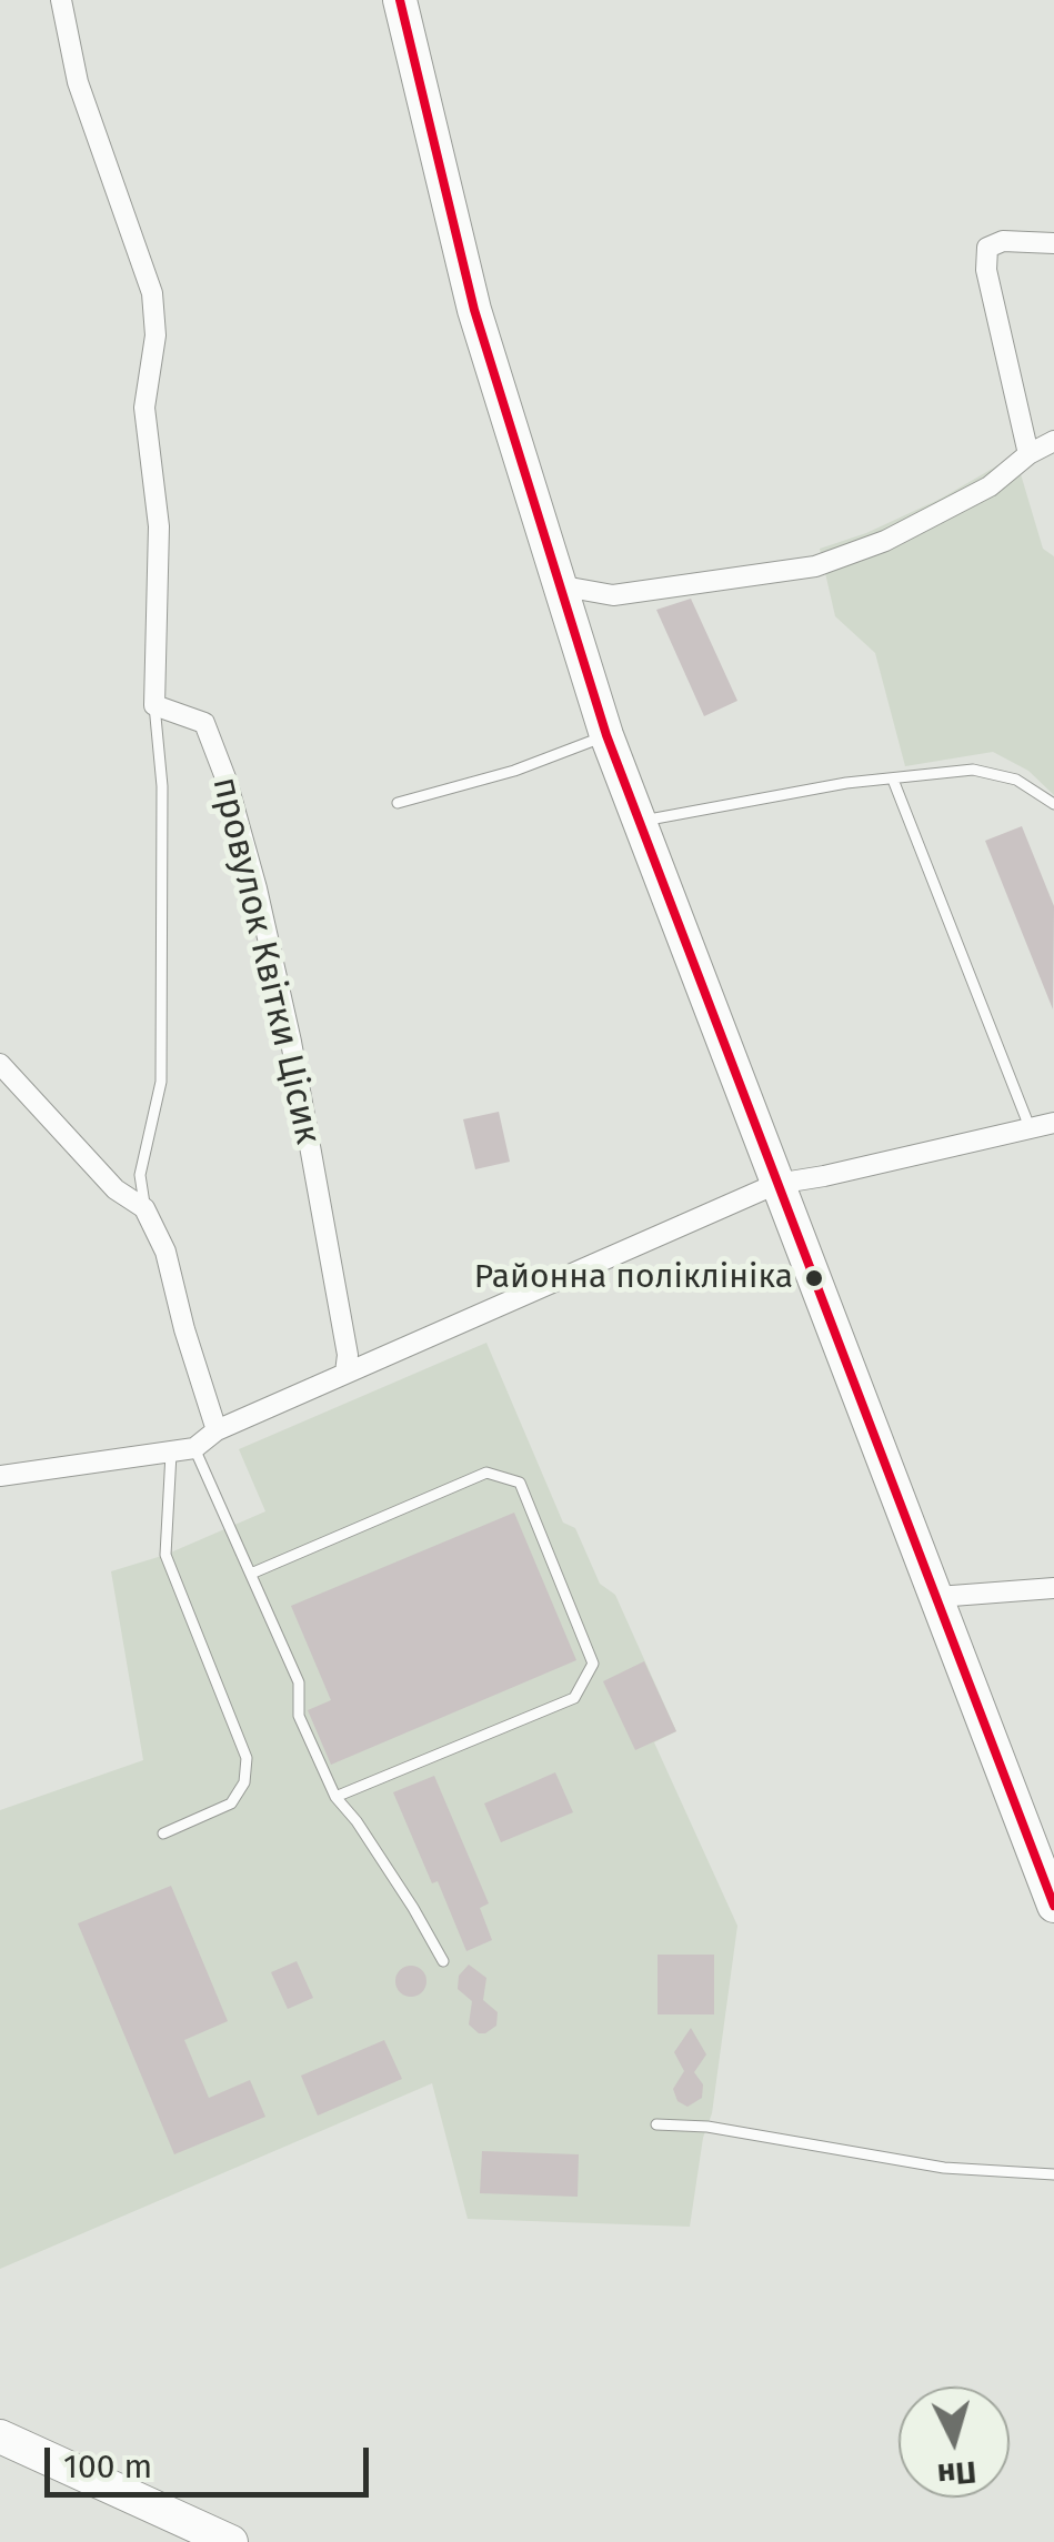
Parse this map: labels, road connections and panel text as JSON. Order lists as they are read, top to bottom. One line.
{"streets":{"street":["провулок Квітки Цісик"]},"places":["Районна поліклініка"],"scale_bar":"100 m","north":"bottom"}
